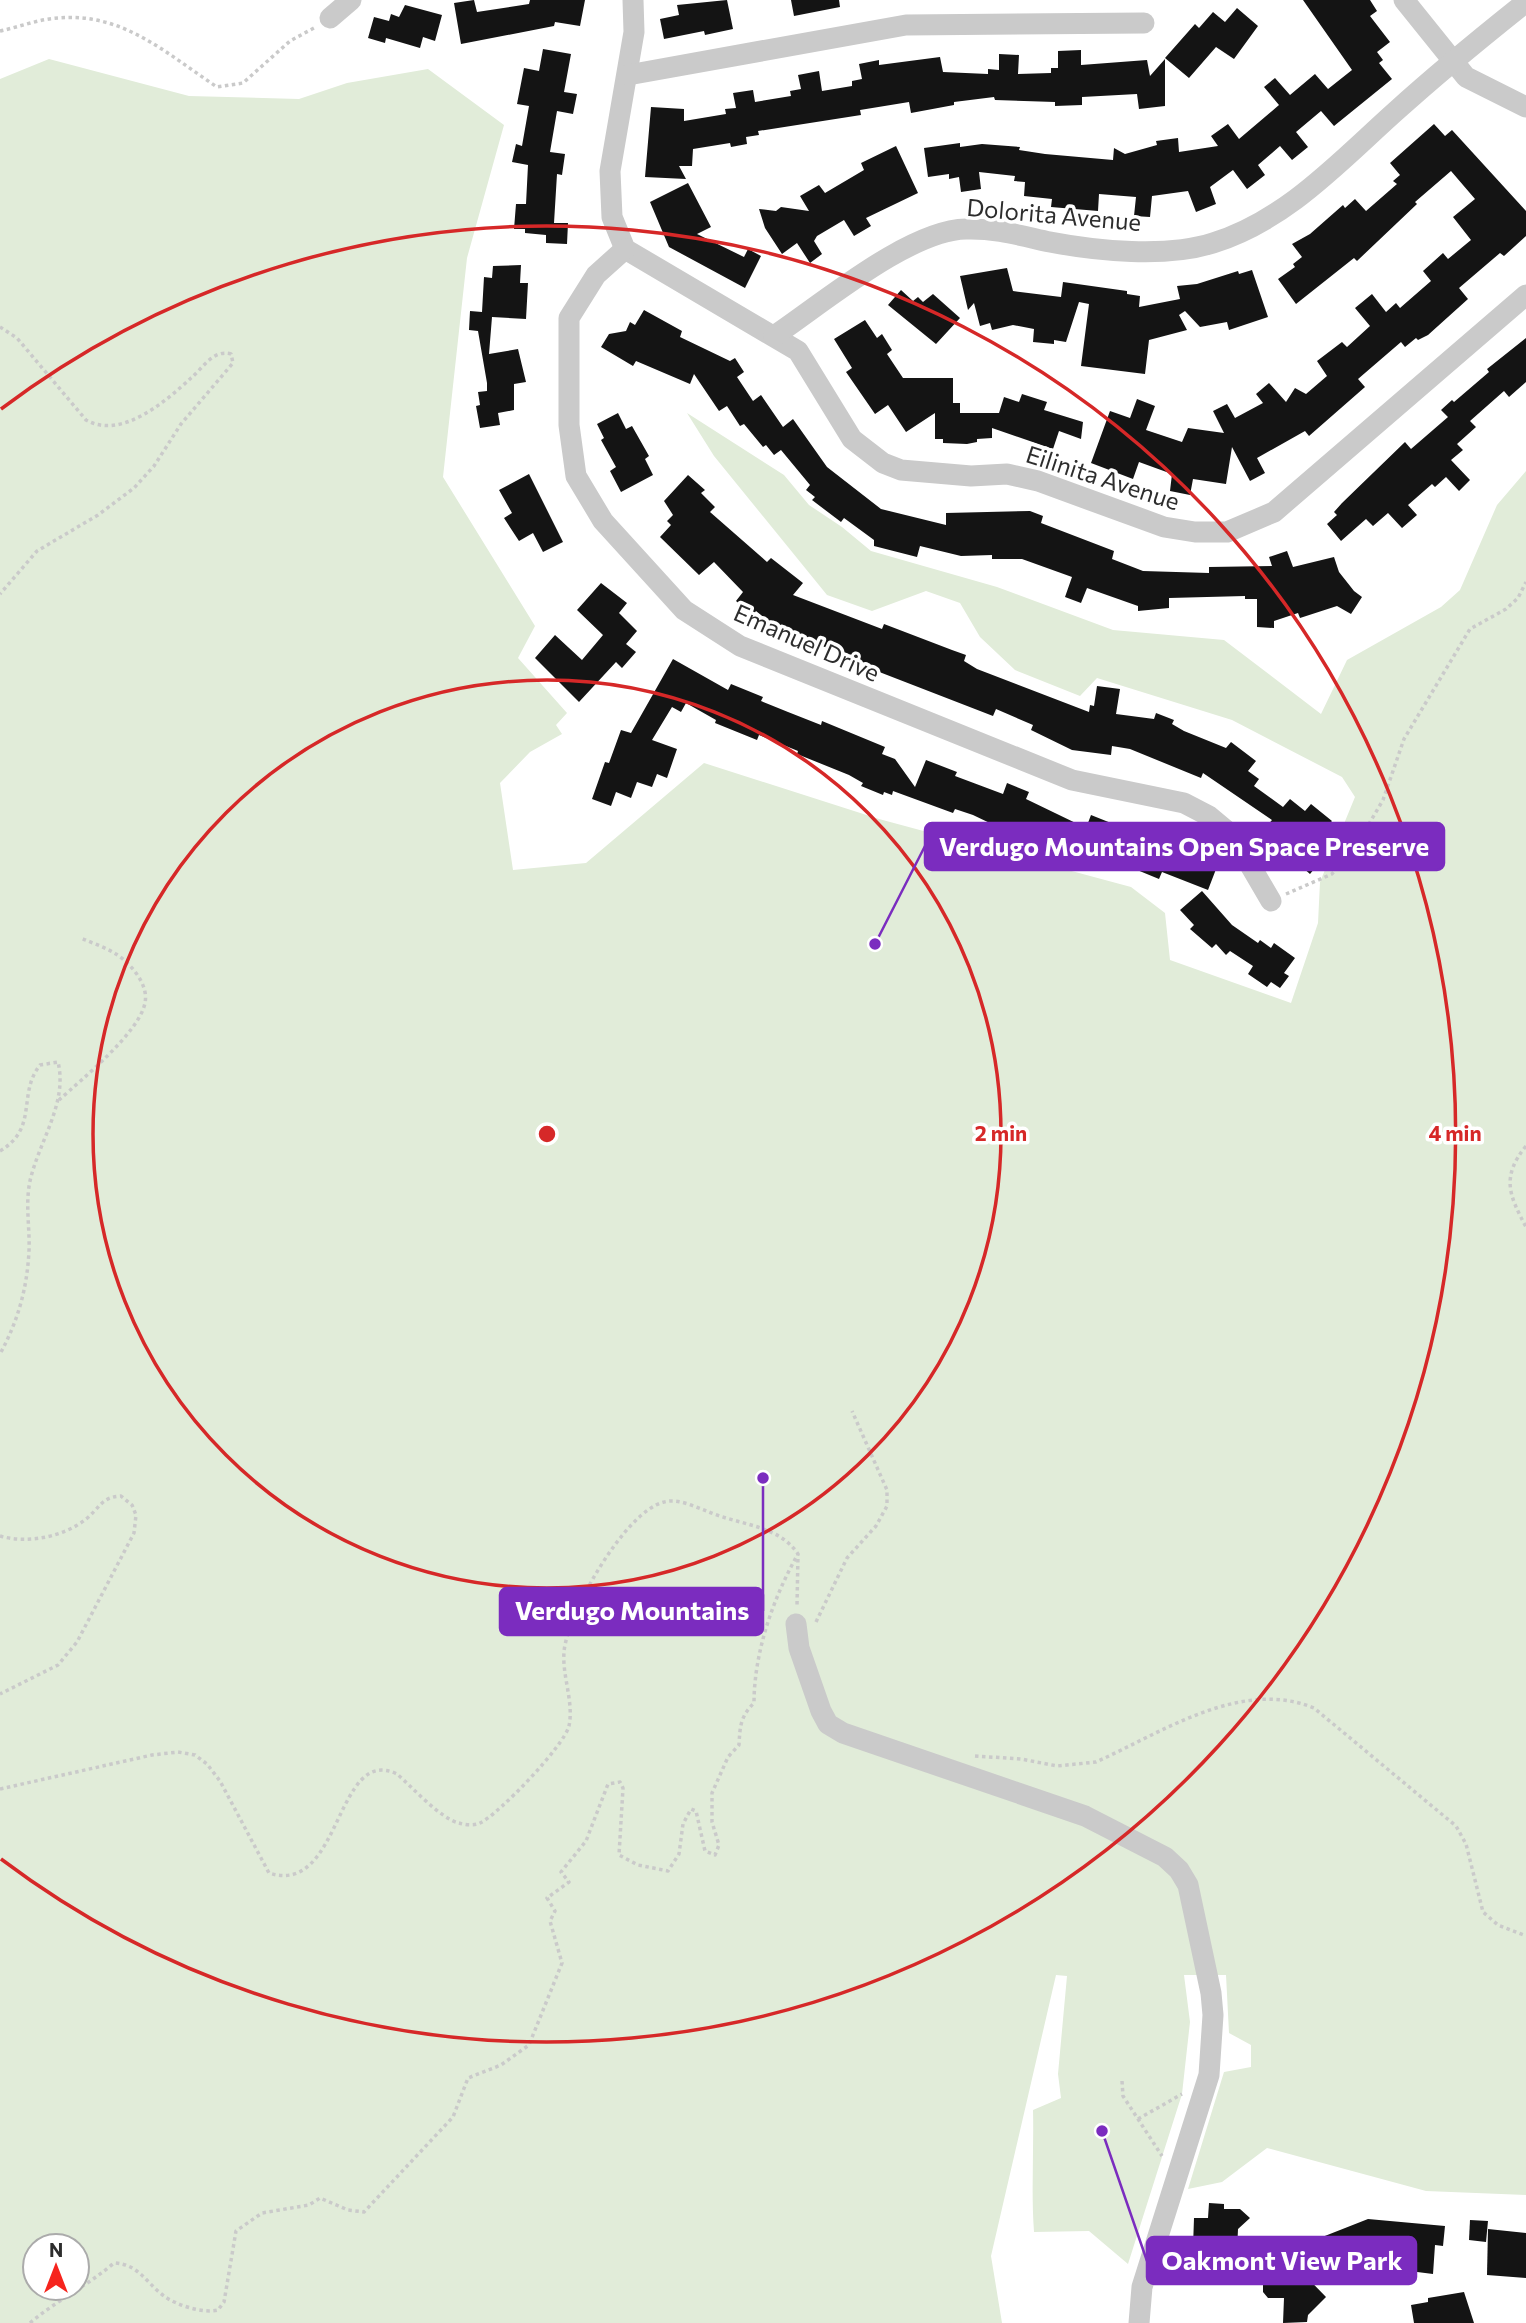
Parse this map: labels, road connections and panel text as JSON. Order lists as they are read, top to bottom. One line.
{"streets":{"street":["Dolorita Avenue","Eilinita Avenue","Emanuel Drive"]},"crossings":[["Dolorita Avenue","Eilinita Avenue"],["Eilinita Avenue","Emanuel Drive"]],"places":["Verdugo Mountains Open Space Preserve","Verdugo Mountains","Oakmont View Park"],"north":"top","rings":["2 min","4 min"]}
